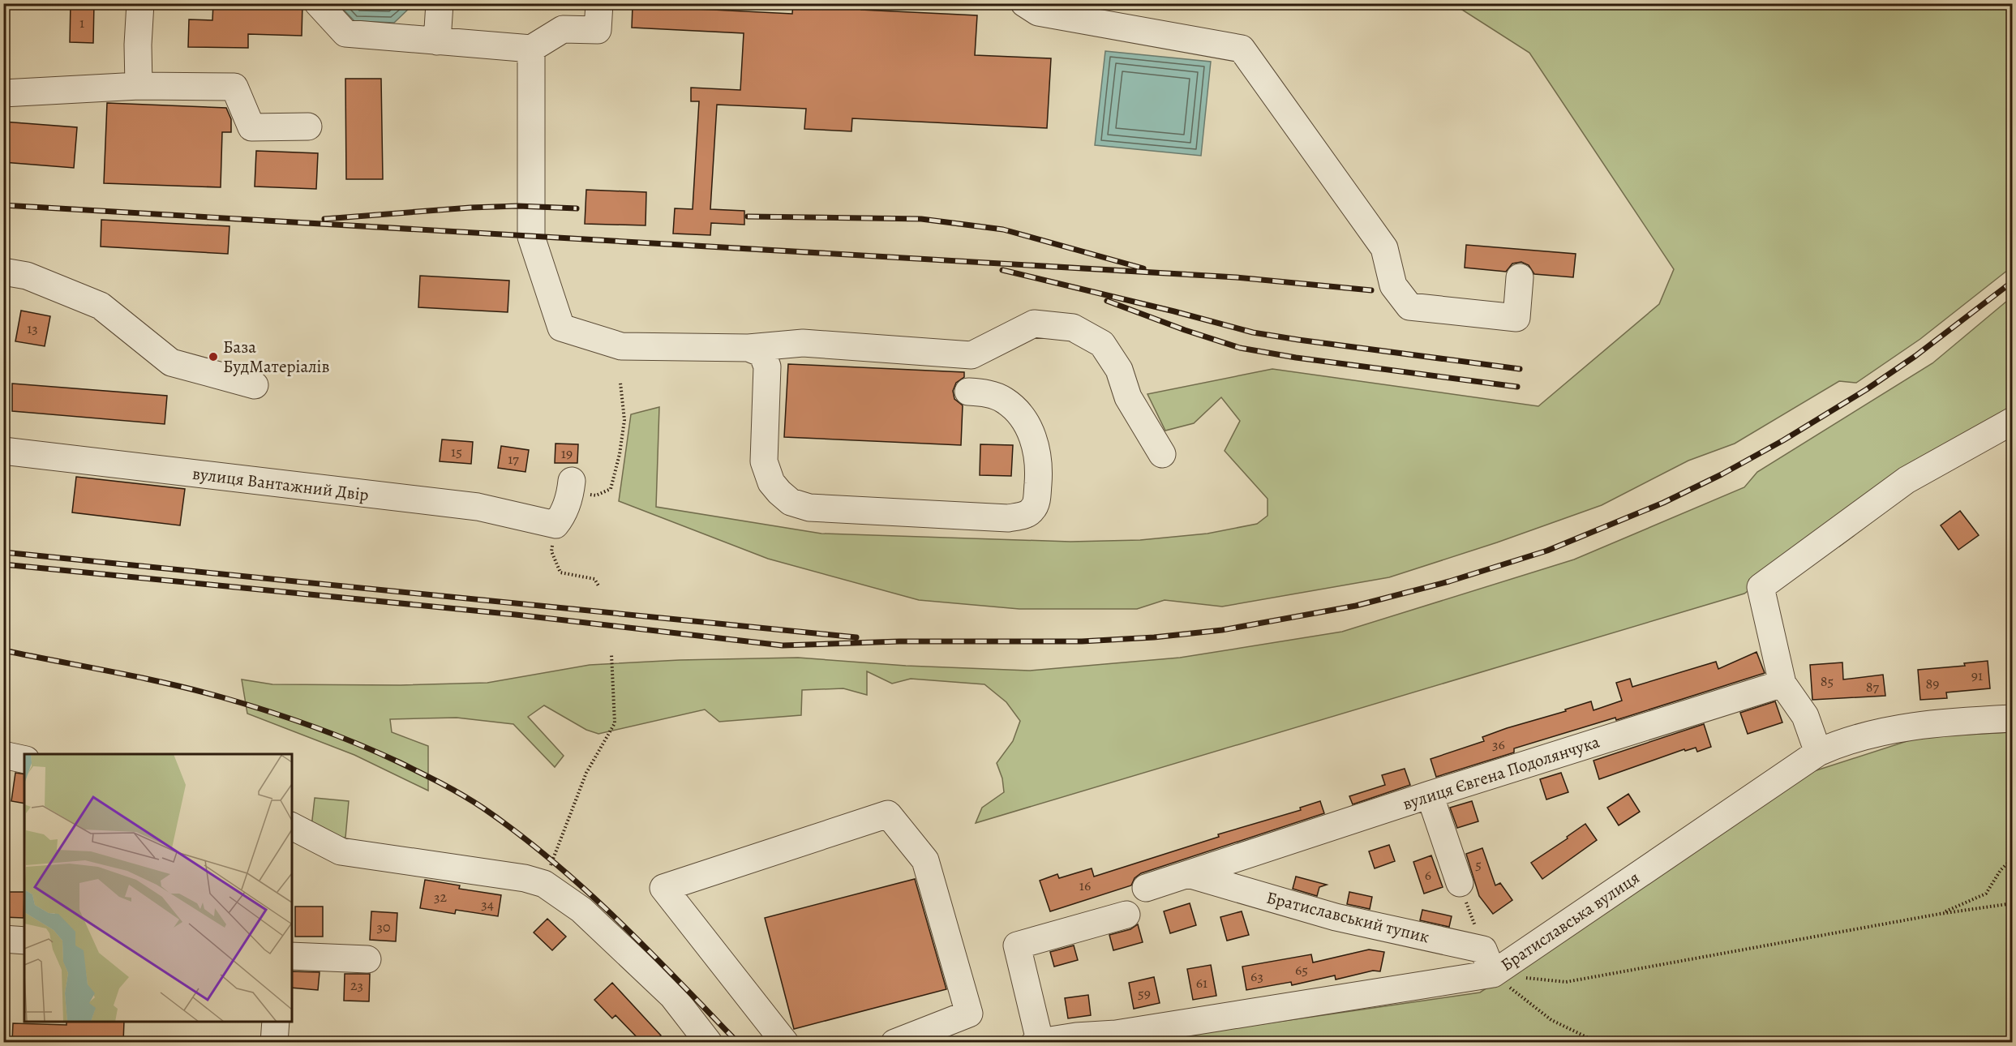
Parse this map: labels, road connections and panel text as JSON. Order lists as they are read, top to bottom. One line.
{"streets":{"street":["вулиця Вантажний Двір","вулиця Євгена Подолянчука","Братиславський тупик","Братиславська вулиця"]},"crossings":[["вулиця Євгена Подолянчука","Братиславський тупик"]],"places":["База БудМатеріалів"],"house_numbers":["1","13","15","19","17","91","85","89","87","36","5","6","16","32","34","30","65","63","61","23","59"]}
